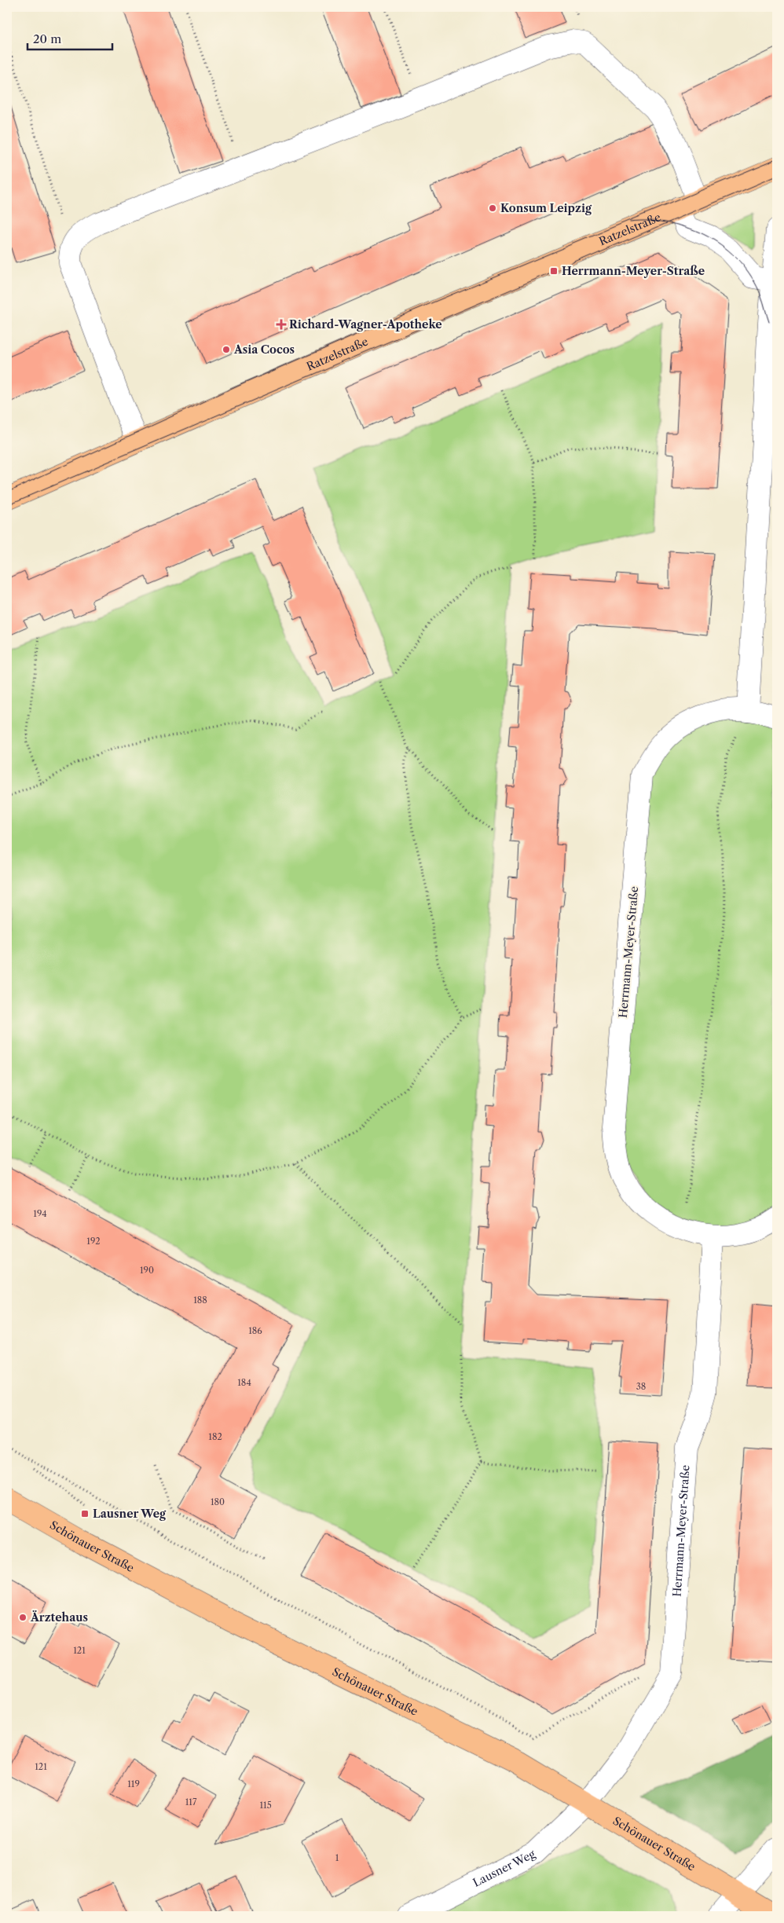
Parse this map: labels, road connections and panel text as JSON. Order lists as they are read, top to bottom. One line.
{"streets":{"main road":["Ratzelstraße","Schönauer Straße"],"street":["Herrmann-Meyer-Straße","Lausner Weg"]},"crossings":[["Herrmann-Meyer-Straße","Schönauer Straße"],["Herrmann-Meyer-Straße","Lausner Weg"],["Schönauer Straße","Lausner Weg"]],"places":{"other":["Konsum Leipzig","Asia Cocos","Ärztehaus"],"transit":["Herrmann-Meyer-Straße","Lausner Weg"],"health":["Richard-Wagner-Apotheke"]},"house_numbers":["194","192","190","188","186","184","38","182","180","121","121","119","117","115","1"],"scale_bar":"20 m"}
